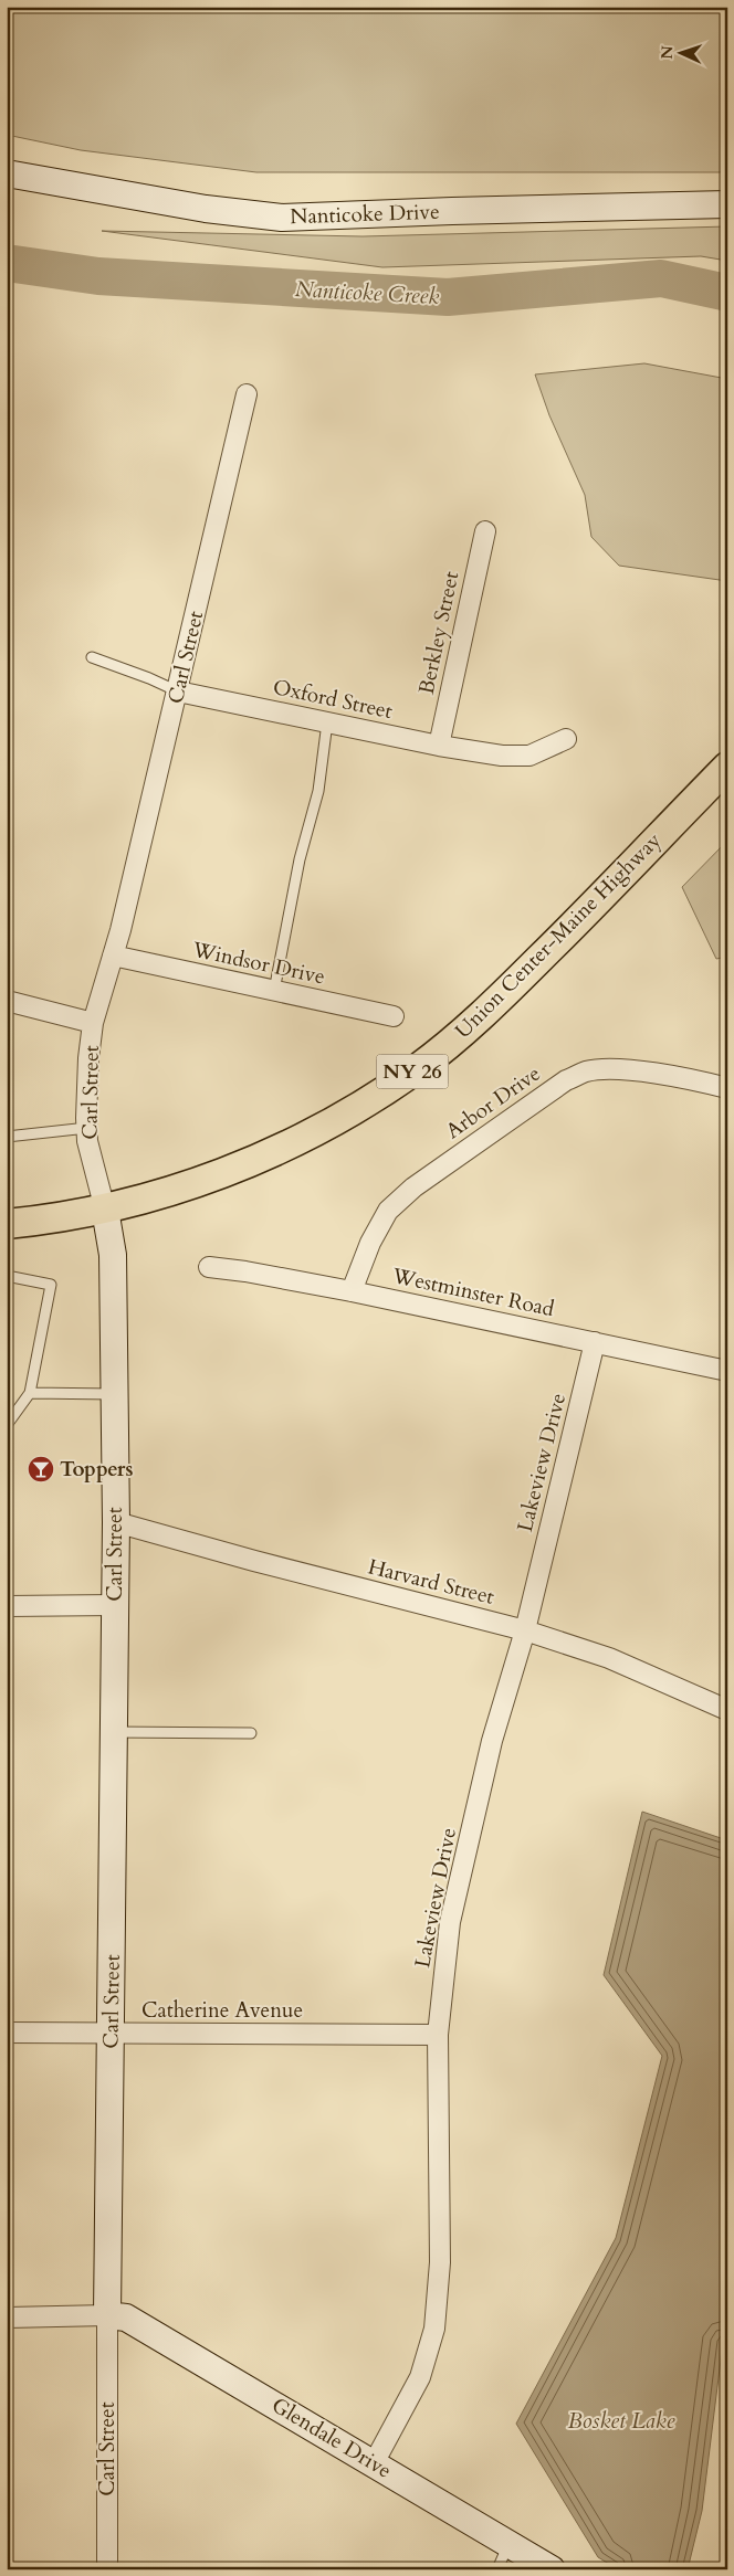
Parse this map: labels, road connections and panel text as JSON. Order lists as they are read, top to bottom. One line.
{"streets":{"main road":["Union Center-Maine Highway","NY 26"],"street":["Nanticoke Drive","Berkley Street","Carl Street","Oxford Street","Windsor Drive","Arbor Drive","Westminster Road","Lakeview Drive","Harvard Street","Catherine Avenue","Glendale Drive"]},"crossings":[["Berkley Street","Oxford Street"],["Carl Street","Oxford Street"],["Carl Street","Union Center-Maine Highway"],["Carl Street","Windsor Drive"],["Carl Street","Harvard Street"],["Carl Street","Catherine Avenue"],["Carl Street","Glendale Drive"],["Arbor Drive","Westminster Road"],["Westminster Road","Lakeview Drive"],["Lakeview Drive","Harvard Street"],["Lakeview Drive","Catherine Avenue"],["Lakeview Drive","Glendale Drive"]],"water":["Nanticoke Creek","Bosket Lake"],"places":{"bar":["Toppers"]},"north":"left"}
